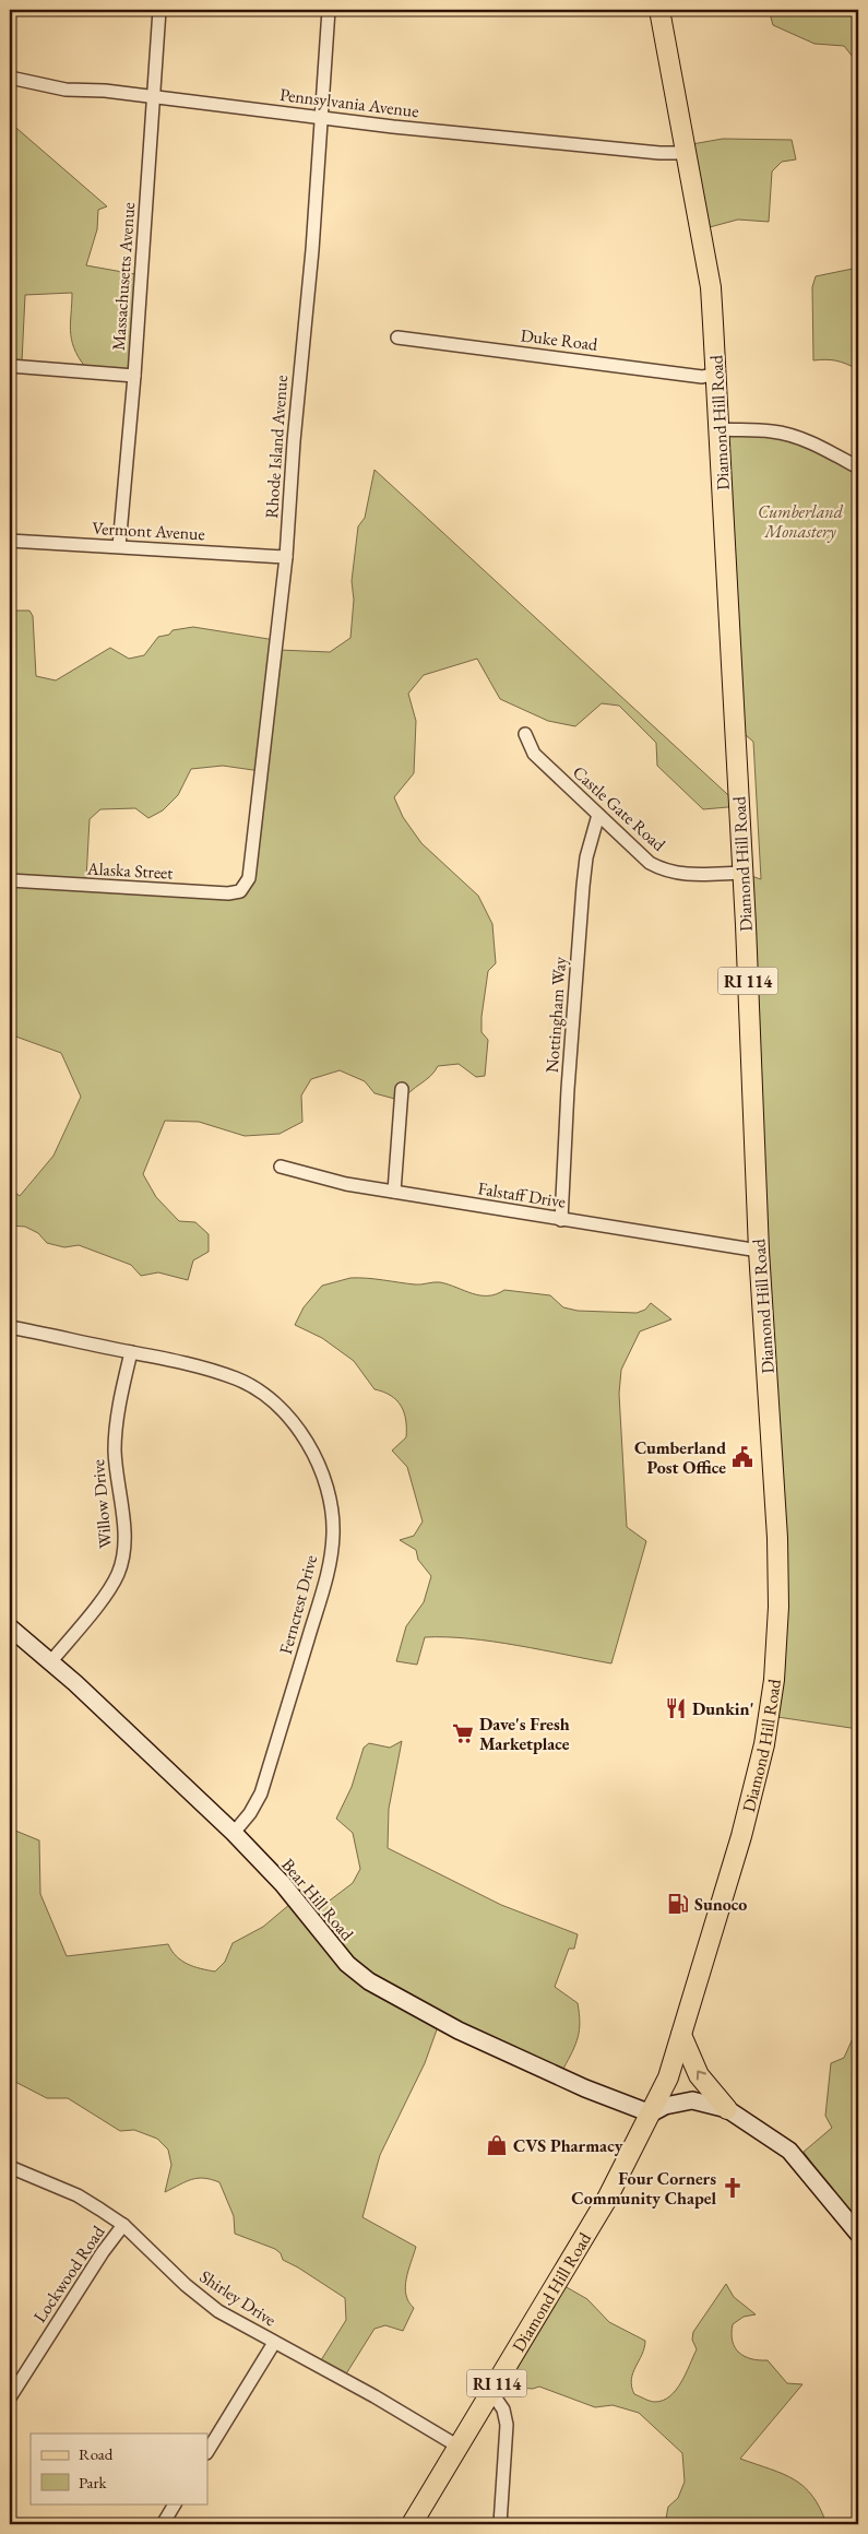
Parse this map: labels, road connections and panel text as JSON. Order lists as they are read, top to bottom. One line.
{"streets":{"main road":["Diamond Hill Road","RI 114"],"street":["Pennsylvania Avenue","Massachusetts Avenue","Duke Road","Rhode Island Avenue","Vermont Avenue","Castle Gate Road","Alaska Street","Nottingham Way","Falstaff Drive","Willow Drive","Ferncrest Drive","Bear Hill Road","Lockwood Road","Shirley Drive"]},"crossings":[["Pennsylvania Avenue","Massachusetts Avenue"],["Pennsylvania Avenue","Diamond Hill Road"],["Pennsylvania Avenue","Rhode Island Avenue"],["Massachusetts Avenue","Vermont Avenue"],["Duke Road","Diamond Hill Road"],["Diamond Hill Road","Castle Gate Road"],["Diamond Hill Road","Falstaff Drive"],["Diamond Hill Road","Bear Hill Road"],["Diamond Hill Road","Shirley Drive"],["Rhode Island Avenue","Vermont Avenue"],["Rhode Island Avenue","Alaska Street"],["Castle Gate Road","Nottingham Way"],["Nottingham Way","Falstaff Drive"],["Willow Drive","Ferncrest Drive"],["Willow Drive","Bear Hill Road"],["Ferncrest Drive","Bear Hill Road"],["Lockwood Road","Shirley Drive"]],"parks":["Cumberland Monastery"],"places":{"public building":["Cumberland Post Office"],"restaurant":["Dunkin'"],"supermarket":["Dave's Fresh Marketplace"],"fuel station":["Sunoco"],"shop":["CVS Pharmacy"],"church":["Four Corners Community Chapel"]},"legend":["Road","Park"]}
